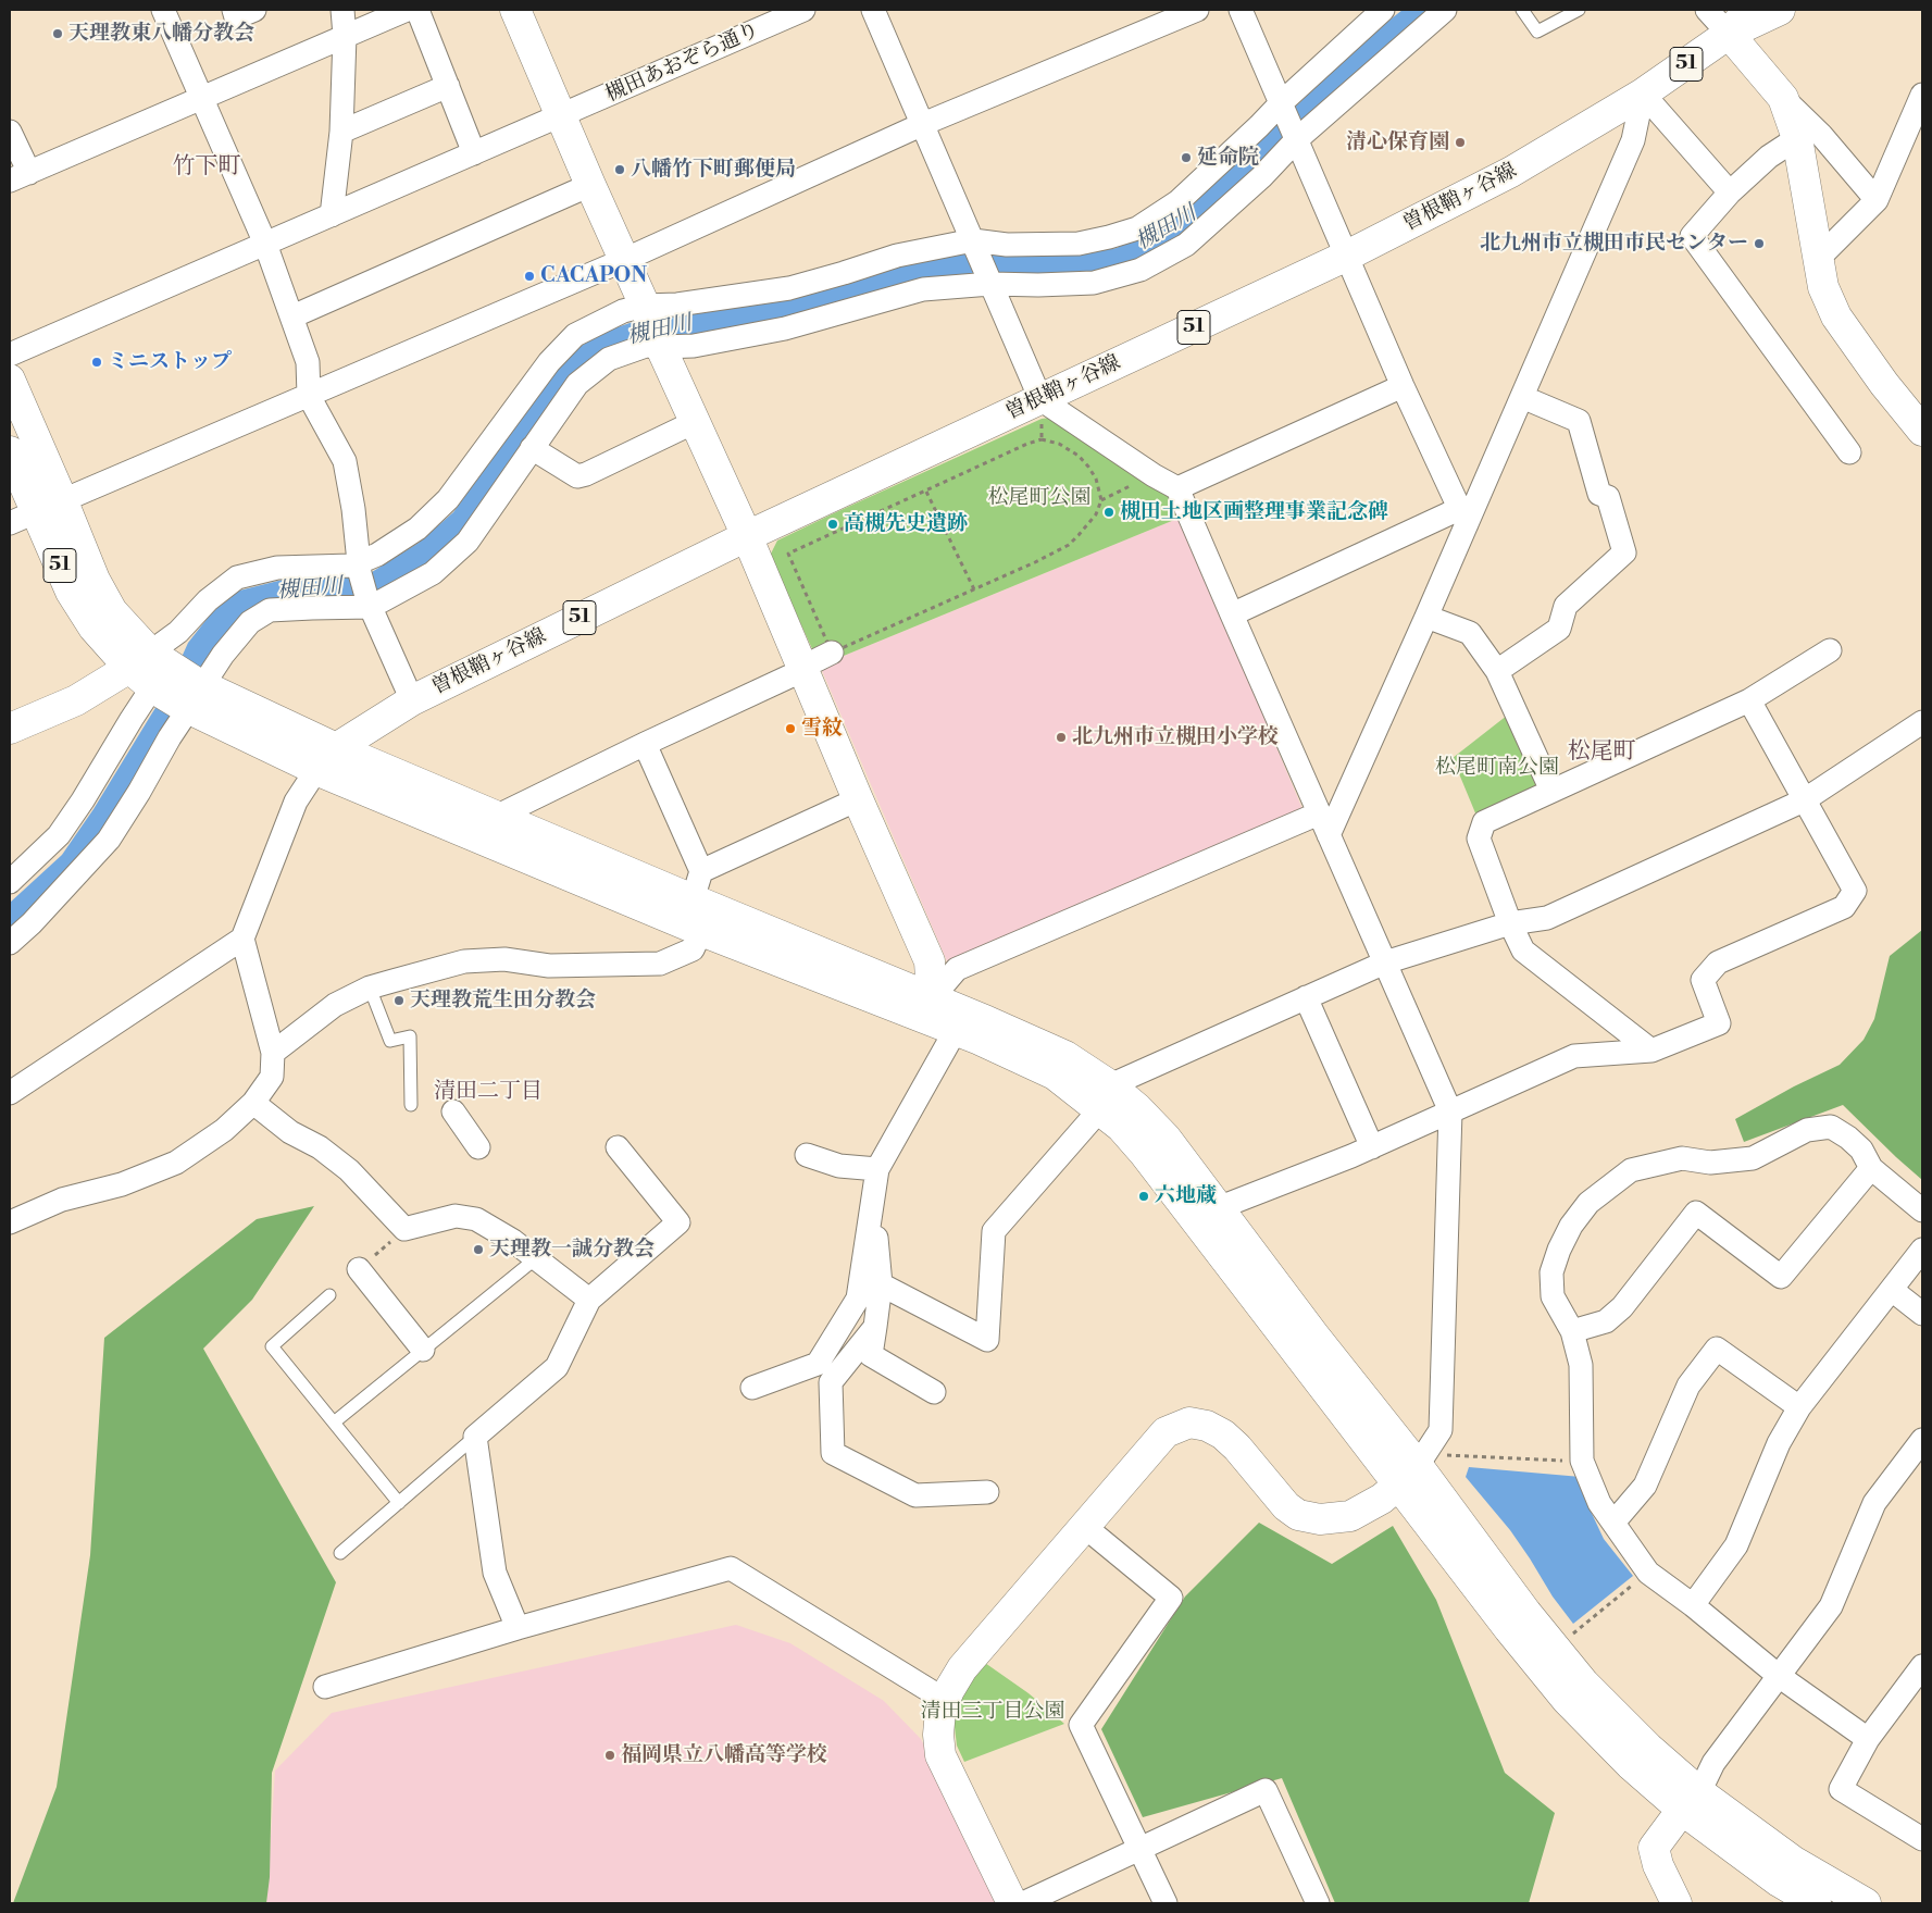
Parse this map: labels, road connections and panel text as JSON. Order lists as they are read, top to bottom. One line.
{"streets":{"street":["槻田あおぞら通り","51","曽根鞘ヶ谷線"]},"crossings":[["51","曽根鞘ヶ谷線"]],"districts":["竹下町","松尾町","清田二丁目"],"water":["槻田川"],"parks":["松尾町公園","松尾町南公園","清田三丁目公園"],"places":["天理教東八幡分教会","清心保育園","延命院","八幡竹下町郵便局","北九州市立槻田市民センター","CACAPON","ミニストップ","槻田土地区画整理事業記念碑","高槻先史遺跡","雪紋","北九州市立槻田小学校","天理教荒生田分教会","六地蔵","天理教一誠分教会","福岡県立八幡高等学校"]}
